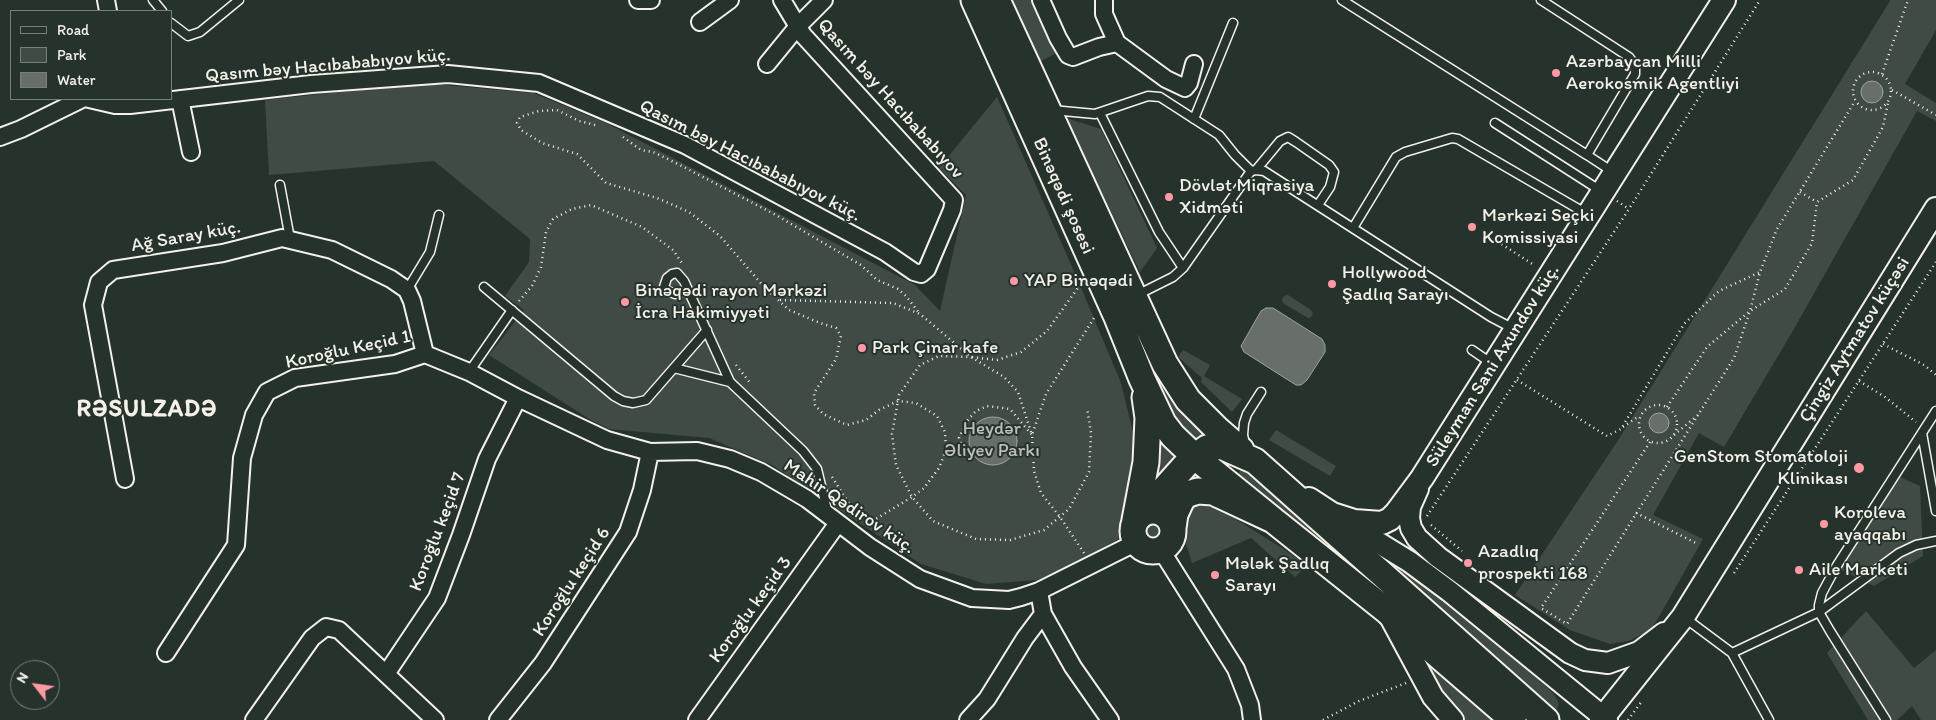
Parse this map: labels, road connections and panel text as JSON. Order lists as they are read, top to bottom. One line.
{"streets":{"main road":["Binəqədi şosesi","Çingiz Aytmatov küçəsi","Süleyman Sani Axundov küç."],"street":["Qasım bəy Hacıbababıyov küç.","Qasım bəy Hacıbababıyov","Ağ Saray küç.","Koroğlu Keçid 1","Mahir Qədirov küç.","Koroğlu keçid 7","Koroğlu keçid 6","Koroğlu keçid 3"]},"crossings":[["Qasım bəy Hacıbababıyov küç.","Qasım bəy Hacıbababıyov"],["Binəqədi şosesi","Süleyman Sani Axundov küç."],["Koroğlu Keçid 1","Mahir Qədirov küç."],["Mahir Qədirov küç.","Koroğlu keçid 7"],["Mahir Qədirov küç.","Koroğlu keçid 6"],["Mahir Qədirov küç.","Koroğlu keçid 3"]],"districts":["RƏSULZADƏ"],"parks":["Heydər Əliyev Parkı"],"places":["Azərbaycan Milli Aerokosmik Agentliyi","Dövlət Miqrasiya Xidməti","Mərkəzi Seçki Komissiyasi","YAP Binəqədi","Hollywood Şadlıq Sarayı","Binəqədi rayon Mərkəzi İcra Hakimiyyəti","Park Çinar kafe","GenStom Stomatoloji Klinikası","Koroleva ayaqqabı","Azadlıq prospekti 168","Aile Marketi","Mələk Şadlıq Sarayı"],"legend":["Road","Park","Water"],"north":"top left"}
